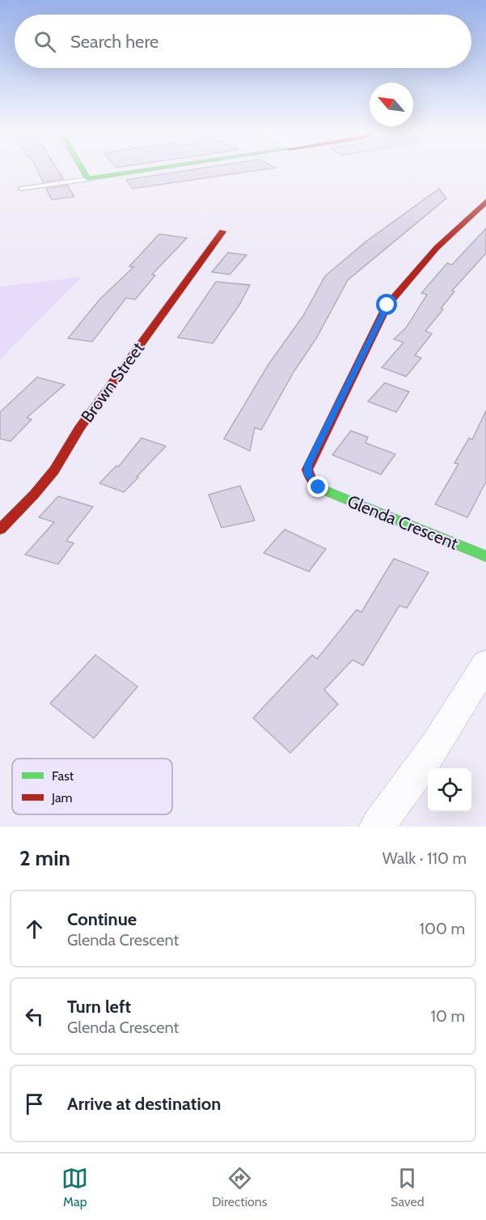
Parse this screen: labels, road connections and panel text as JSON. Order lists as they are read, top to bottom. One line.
{"streets":{"street":["Brown Street","Glenda Crescent"]},"legend":["Fast","Jam"],"north":"top left","page":{"search":"Search here","heading":["2 min","Walk · 110 m"],"list":[["Continue","Glenda Crescent","100 m"],["Turn left","Glenda Crescent","10 m"],"Arrive at destination"],"nav":["Map","Directions","Saved"]}}
